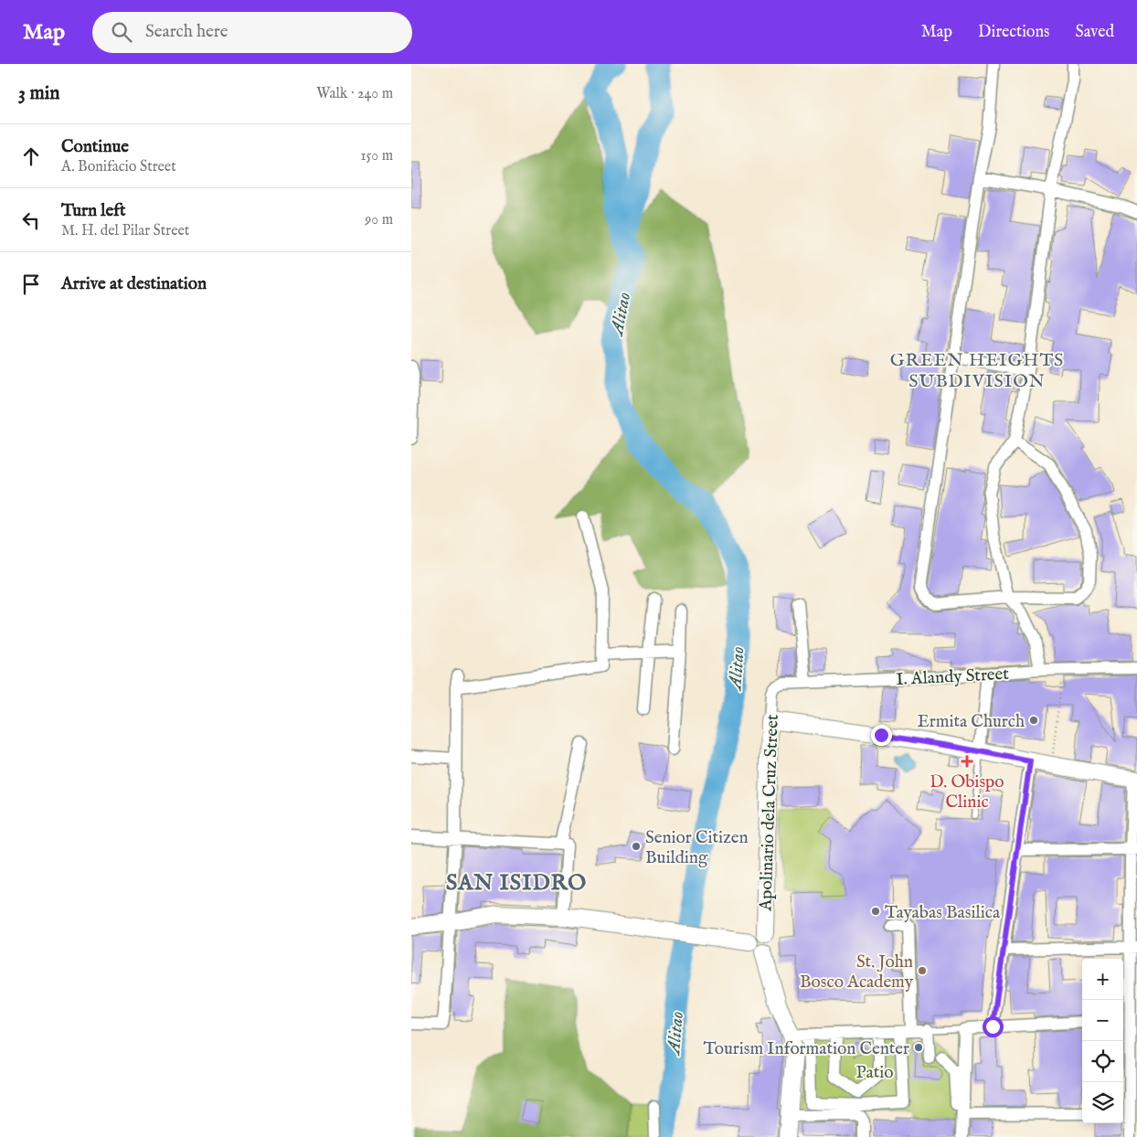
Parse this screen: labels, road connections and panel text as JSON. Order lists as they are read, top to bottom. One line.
{"streets":{"main road":["Apolinario dela Cruz Street"],"street":["I. Alandy Street"]},"crossings":[["I. Alandy Street","Apolinario dela Cruz Street"]],"districts":["GREEN HEIGHTS SUBDIVISION","SAN ISIDRO"],"water":["Alitao"],"parks":["Patio"],"places":{"other":["Ermita Church","Senior Citizen Building","Tayabas Basilica","St. John Bosco Academy","Tourism Information Center"],"health":["D. Obispo Clinic"]},"page":{"header":"Map","search":"Search here","nav":["Map","Directions","Saved"],"heading":["3 min","Walk · 240 m"],"list":[["Continue","A. Bonifacio Street","150 m"],["Turn left","M. H. del Pilar Street","90 m"],"Arrive at destination"],"map_buttons":["+","−"]}}
